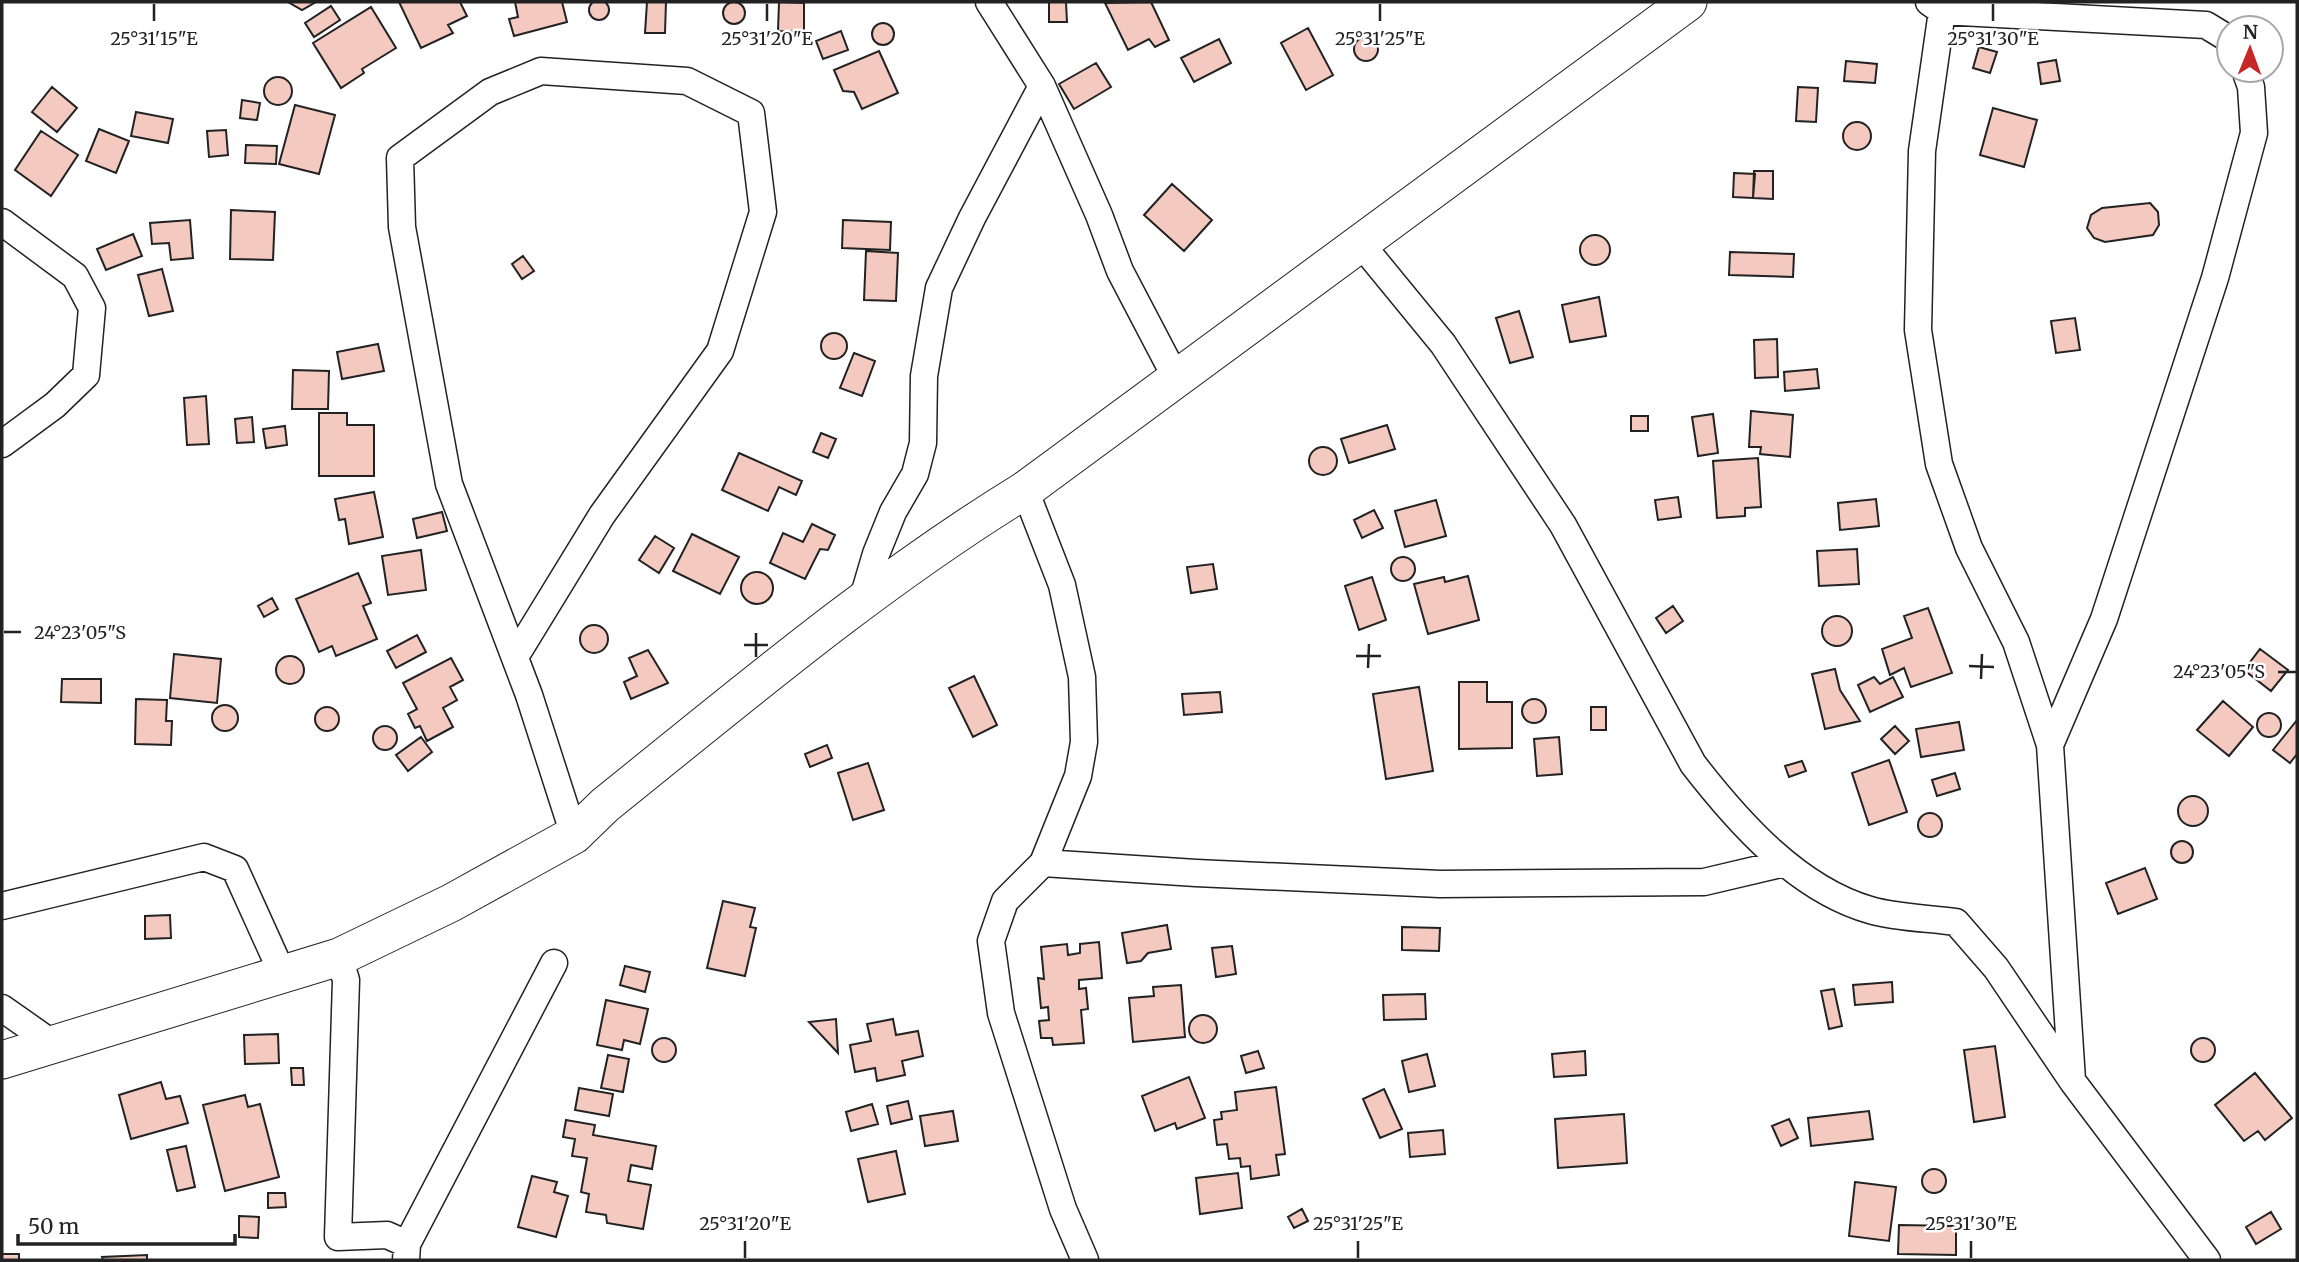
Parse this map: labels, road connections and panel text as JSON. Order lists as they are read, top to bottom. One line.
{"scale_bar":"50 m","north":"top","coordinates":["25°31'15\"E","25°31'20\"E","25°31'25\"E","25°31'30\"E","24°23'05\"S"]}
